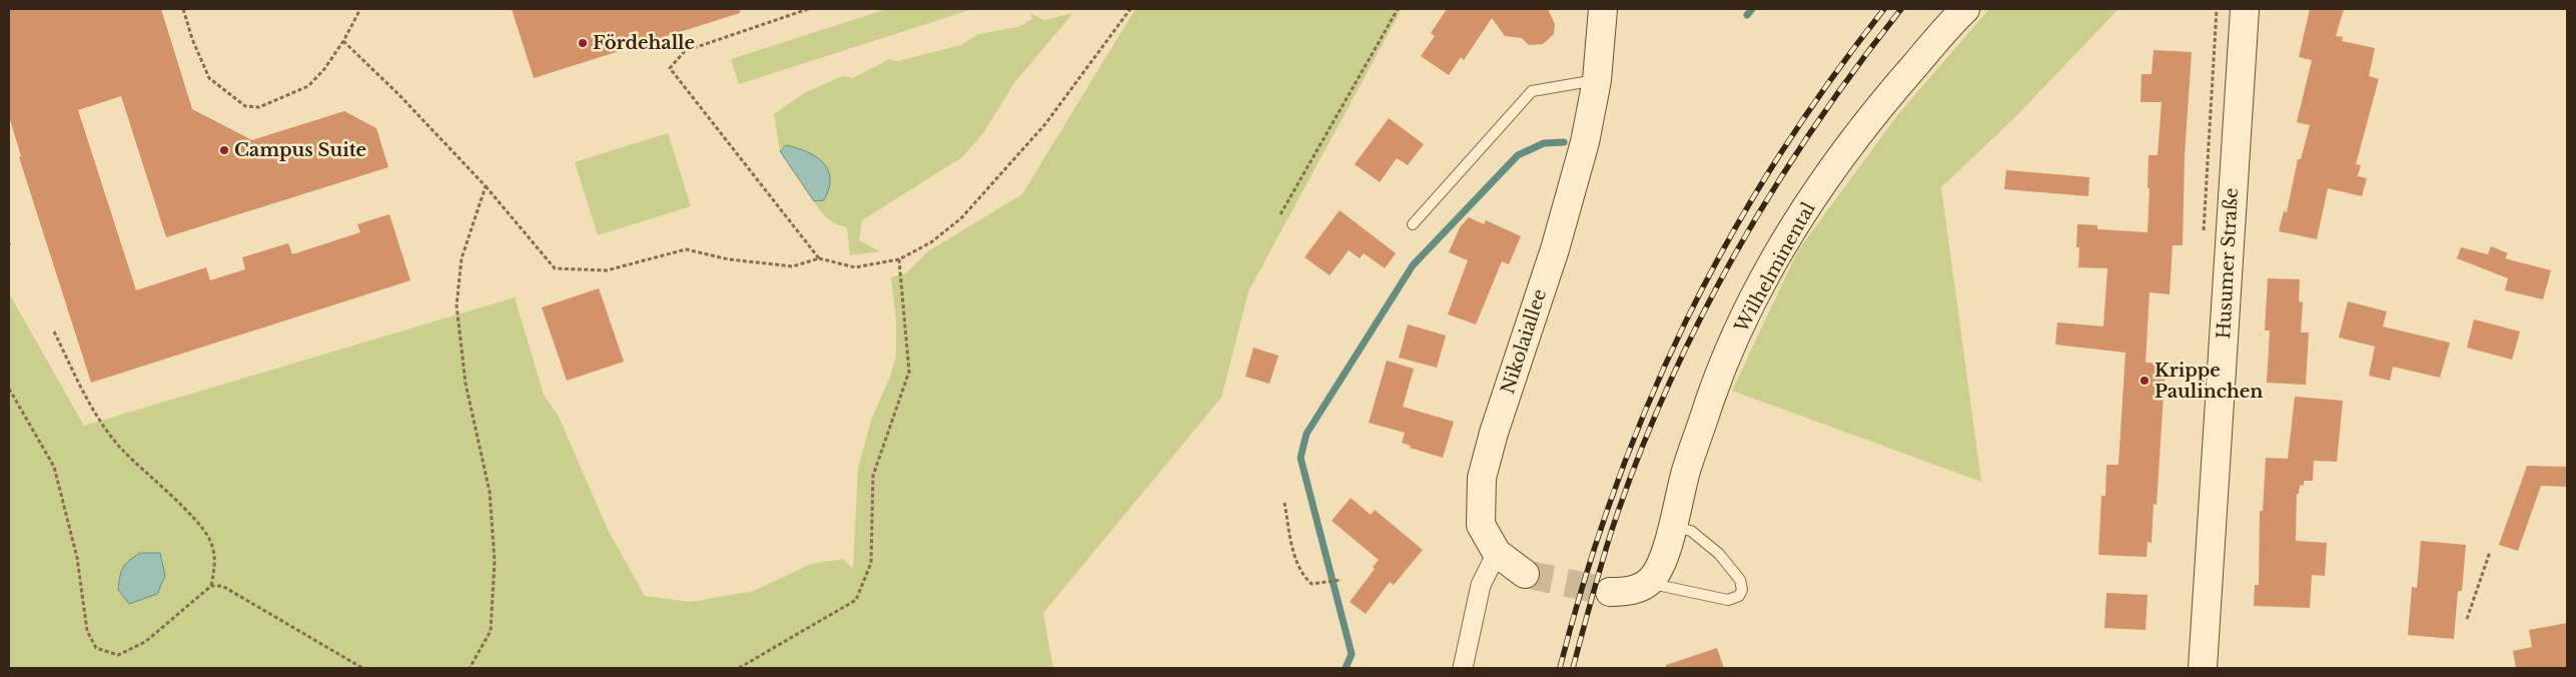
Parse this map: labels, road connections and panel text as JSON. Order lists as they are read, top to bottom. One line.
{"streets":{"street":["Husumer Straße","Wilhelminental","Nikolaiallee"]},"places":["Fördehalle","Campus Suite","Krippe Paulinchen"]}
